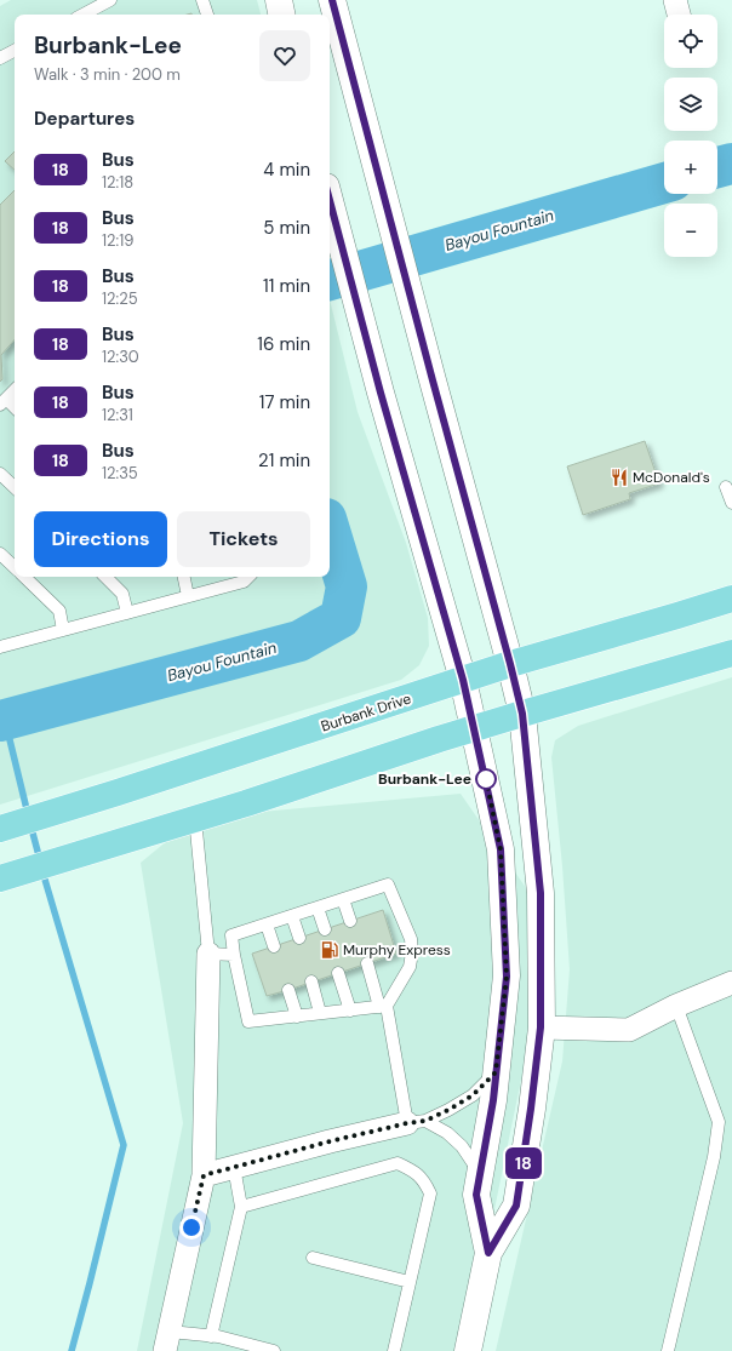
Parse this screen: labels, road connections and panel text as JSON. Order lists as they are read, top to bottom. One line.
{"streets":{"main road":["Burbank Drive"]},"water":["Bayou Fountain"],"places":{"restaurant":["McDonald's"],"other":["Burbank-Lee"],"fuel station":["Murphy Express"]},"lines":["bus line 18"],"page":{"on_map":"18","map_buttons":["+","−"],"heading":[["Burbank-Lee","Walk · 3 min · 200 m"],"Departures"],"list":[{"mark":"18","name":"Bus","note":"12:18","value":"4 min"},{"mark":"18","name":"Bus","note":"12:19","value":"5 min"},{"mark":"18","name":"Bus","note":"12:25","value":"11 min"},{"mark":"18","name":"Bus","note":"12:30","value":"16 min"},{"mark":"18","name":"Bus","note":"12:31","value":"17 min"},{"mark":"18","name":"Bus","note":"12:35","value":"21 min"}],"buttons":["Directions","Tickets"]}}
